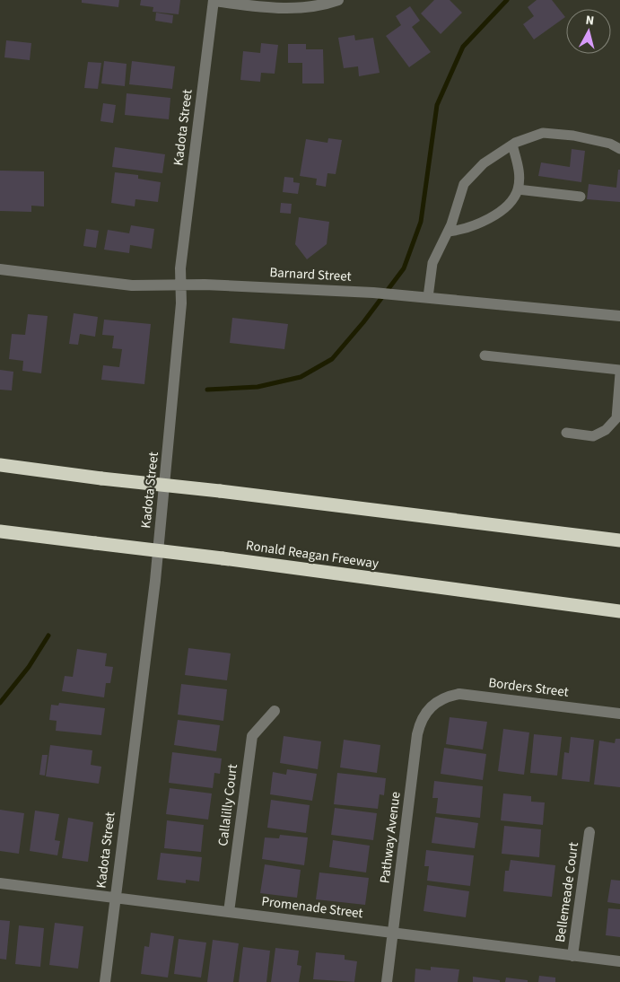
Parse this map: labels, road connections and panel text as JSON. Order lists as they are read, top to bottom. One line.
{"streets":{"highway":["Ronald Reagan Freeway"],"street":["Kadota Street","Barnard Street","Borders Street","Callalilly Court","Pathway Avenue","Bellemeade Court","Promenade Street"]},"crossings":[["Kadota Street","Barnard Street"],["Kadota Street","Promenade Street"],["Borders Street","Pathway Avenue"],["Callalilly Court","Promenade Street"],["Pathway Avenue","Promenade Street"],["Bellemeade Court","Promenade Street"]],"north":"top"}
